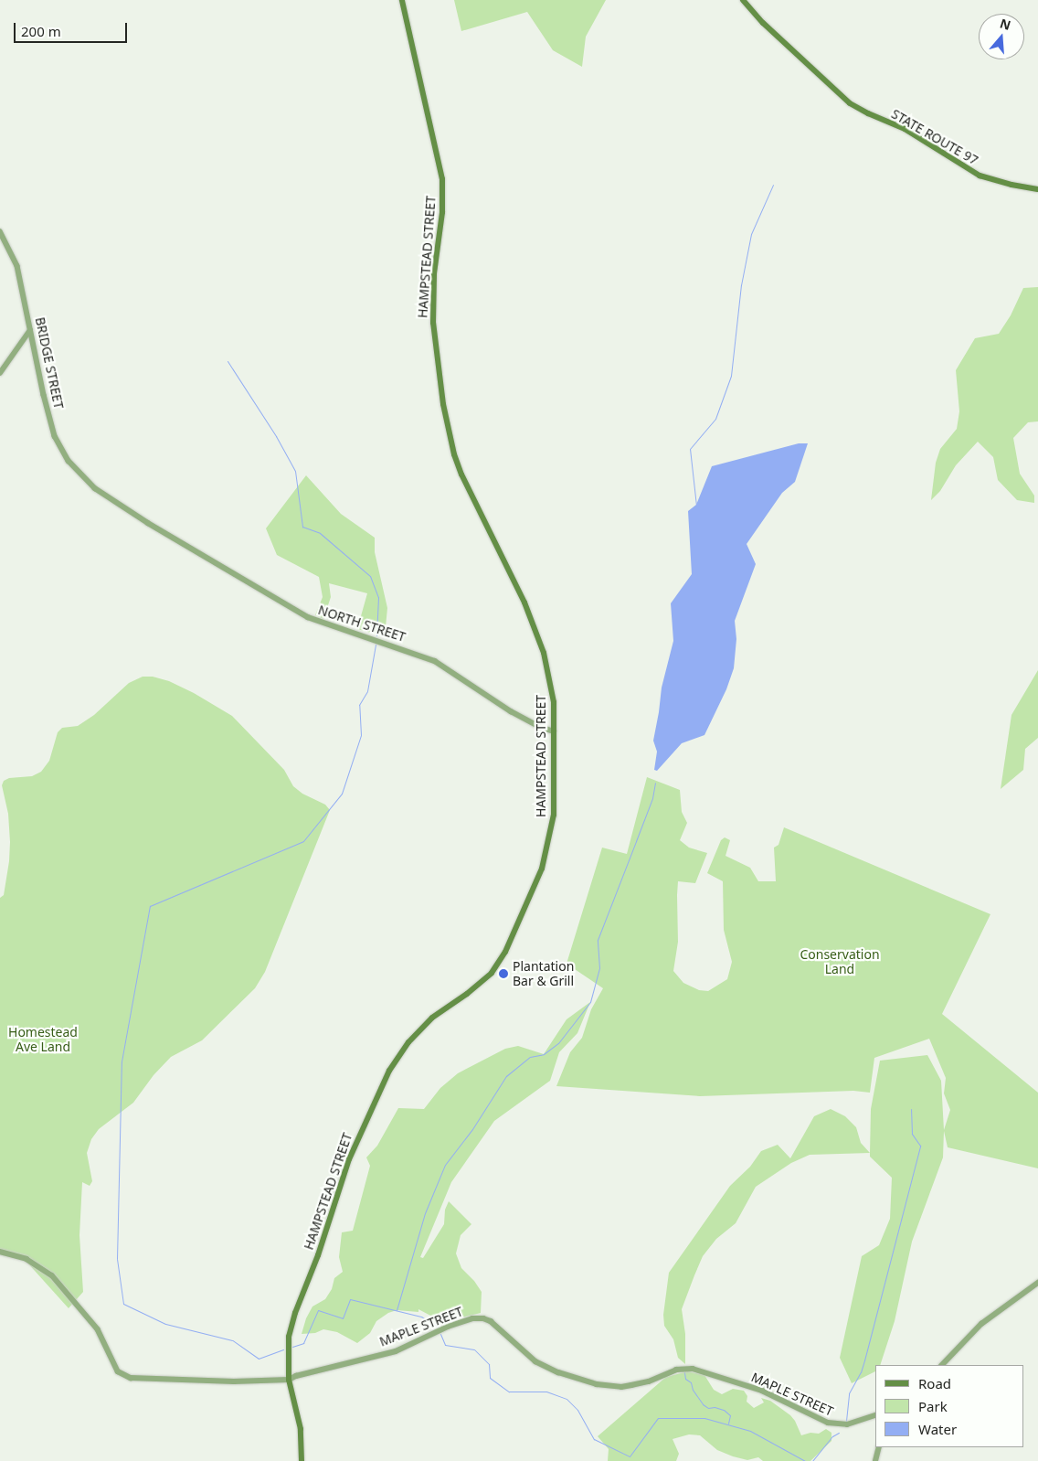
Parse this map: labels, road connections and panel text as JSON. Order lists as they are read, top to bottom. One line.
{"streets":{"main road":["STATE ROUTE 97","HAMPSTEAD STREET"],"street":["BRIDGE STREET","NORTH STREET","MAPLE STREET"]},"crossings":[["HAMPSTEAD STREET","NORTH STREET"],["HAMPSTEAD STREET","MAPLE STREET"],["BRIDGE STREET","NORTH STREET"]],"parks":["Conservation Land","Homestead Ave Land"],"places":["Plantation Bar & Grill"],"legend":["Road","Park","Water"],"scale_bar":"200 m","north":"top"}
